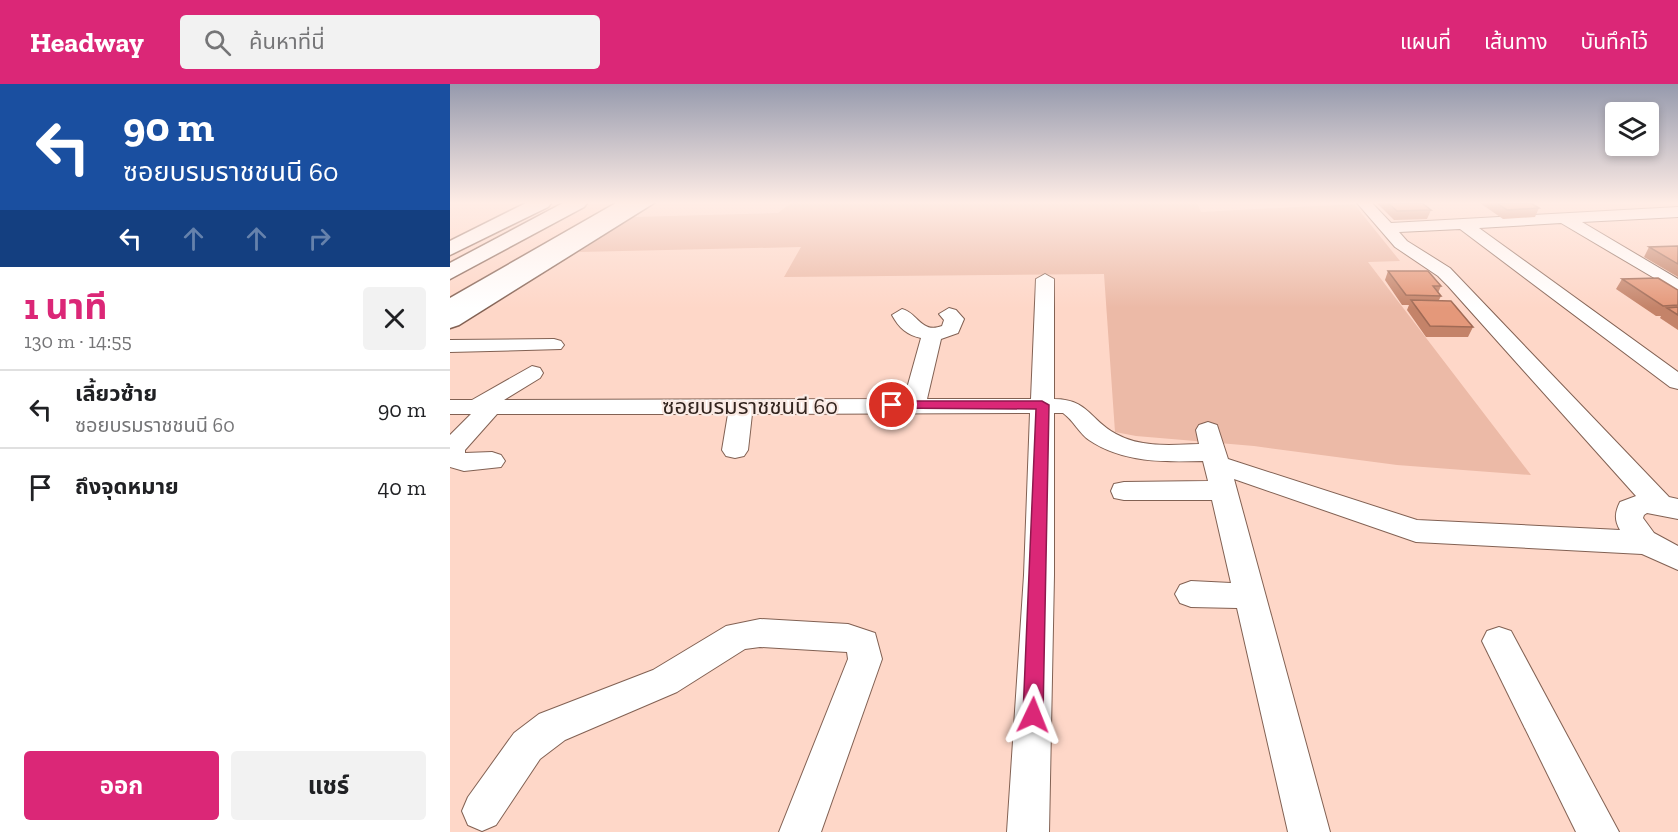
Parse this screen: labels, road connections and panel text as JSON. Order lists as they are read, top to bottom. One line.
{"streets":{"street":["ซอยบรมราชชนนี 60"]},"page":{"header":"Headway","search":"ค้นหาที่นี่","nav":["แผนที่","เส้นทาง","บันทึกไว้"],"turn":["90 m","ซอยบรมราชชนนี 60"],"heading":["1 นาที","130 m · 14:55"],"list":[{"name":"เลี้ยวซ้าย","note":"ซอยบรมราชชนนี 60","value":"90 m"},{"name":"ถึงจุดหมาย","value":"40 m"}],"buttons":["ออก","แชร์"]}}
